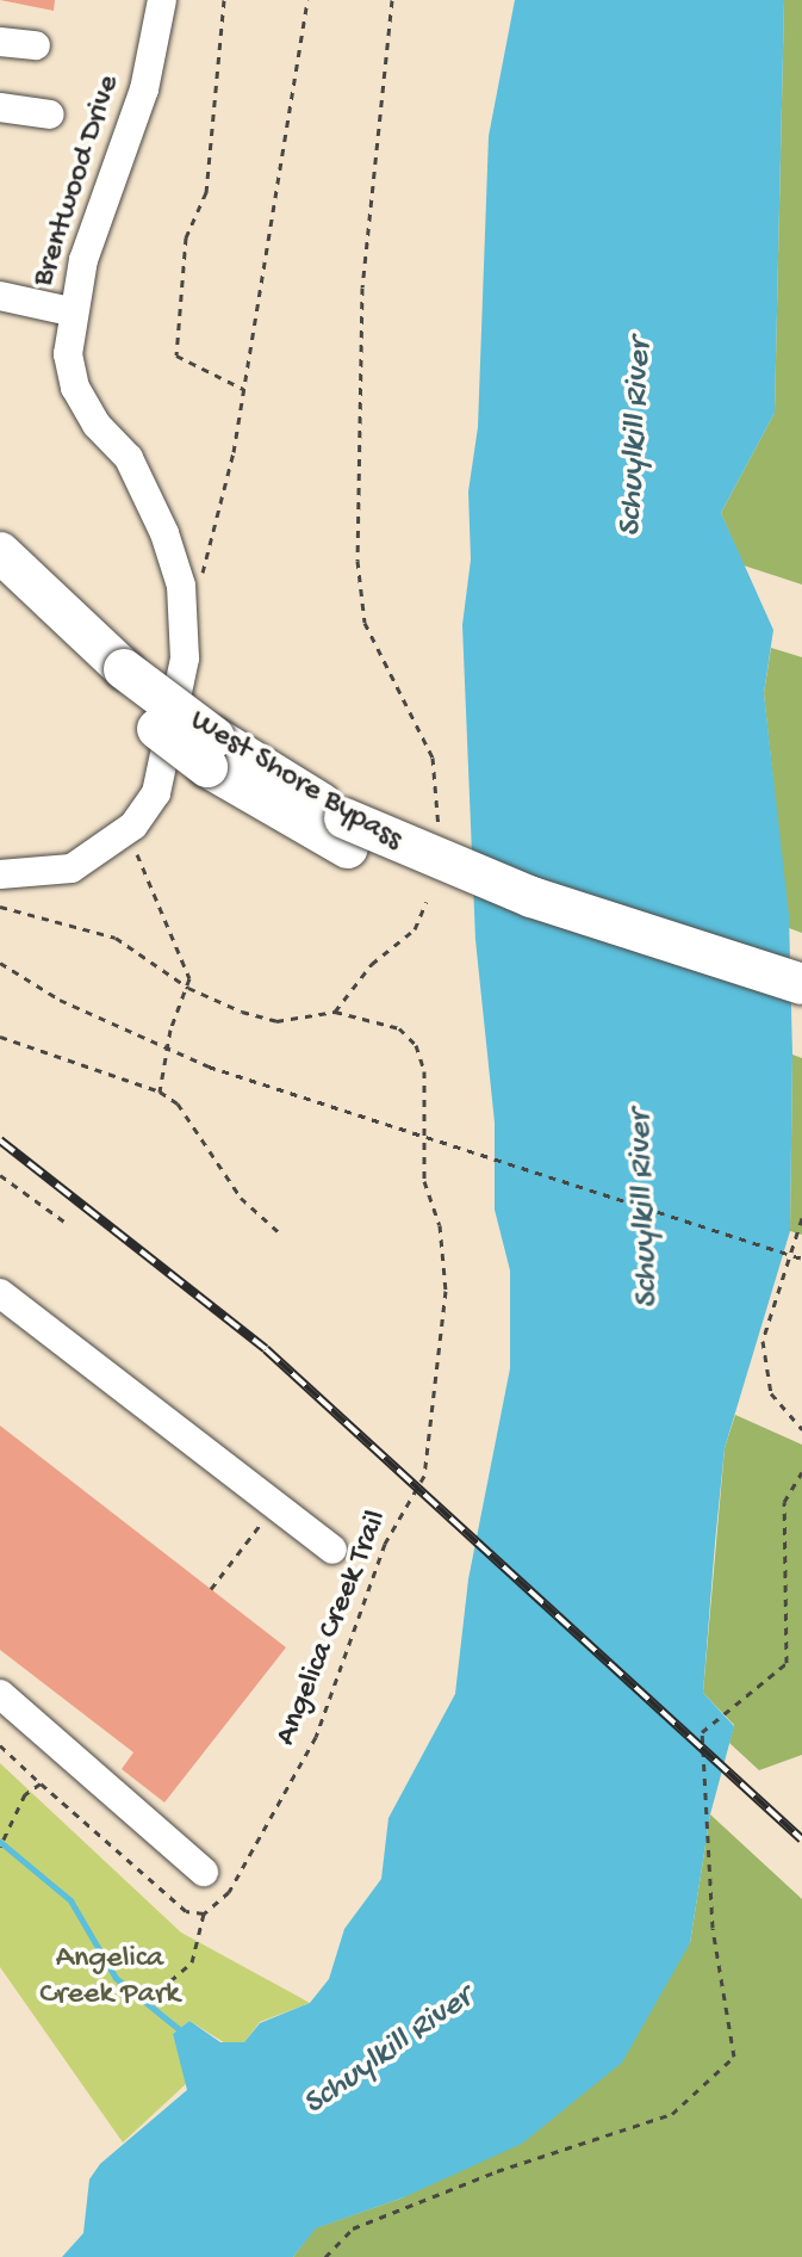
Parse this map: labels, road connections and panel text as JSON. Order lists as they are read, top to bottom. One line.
{"streets":{"highway":["West Shore Bypass"],"street":["Brentwood Drive"],"path":["Angelica Creek Trail"]},"water":["Schuylkill River"],"parks":["Angelica Creek Park"]}
